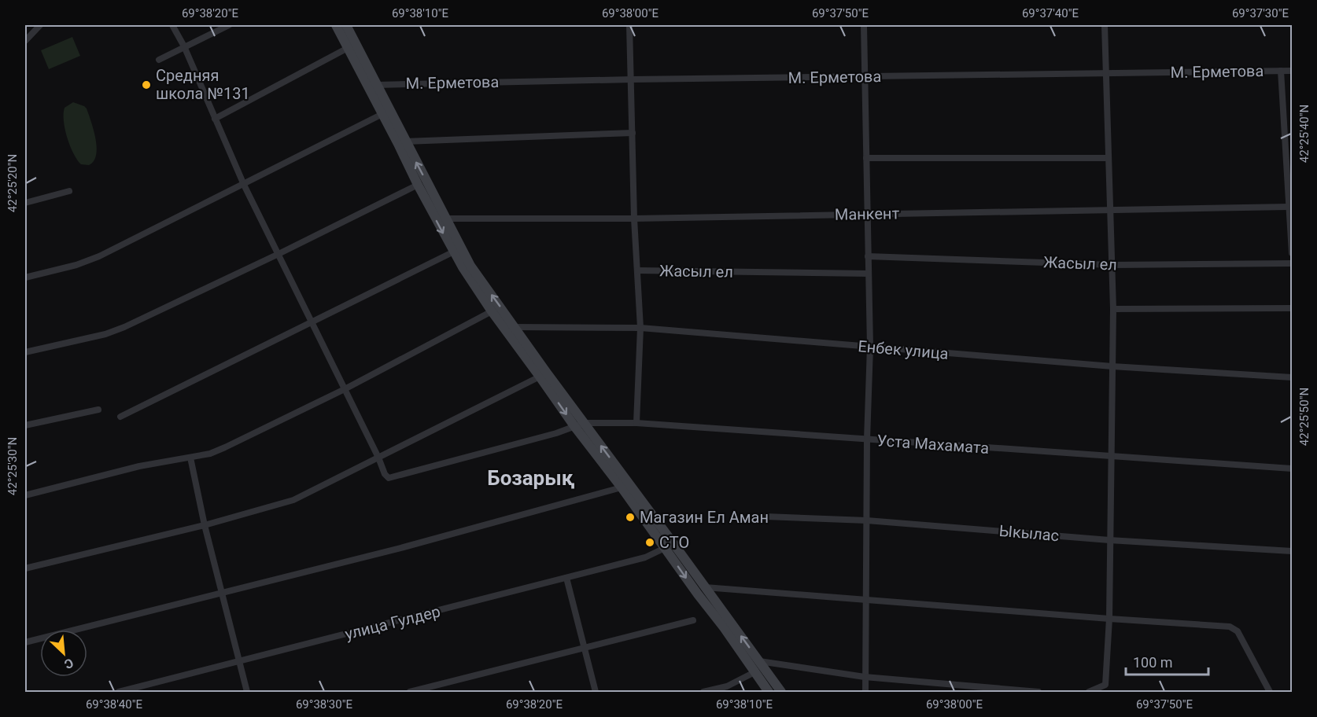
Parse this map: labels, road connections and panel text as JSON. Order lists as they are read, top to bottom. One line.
{"streets":{"street":["М. Ерметова","Манкент","Жасыл ел","Енбек улица","Уста Махамата","Ыкылас","улица Гулдер"]},"districts":["Бозарық"],"places":["Средняя школа №131","Магазин Ел Аман","СТО"],"scale_bar":"100 m","north":"bottom right","coordinates":["69°38'20\"E","69°38'10\"E","69°38'00\"E","69°37'50\"E","69°37'40\"E","69°37'30\"E","42°25'40\"N","42°25'20\"N","42°25'50\"N","42°25'30\"N","69°38'40\"E","69°38'30\"E"]}
